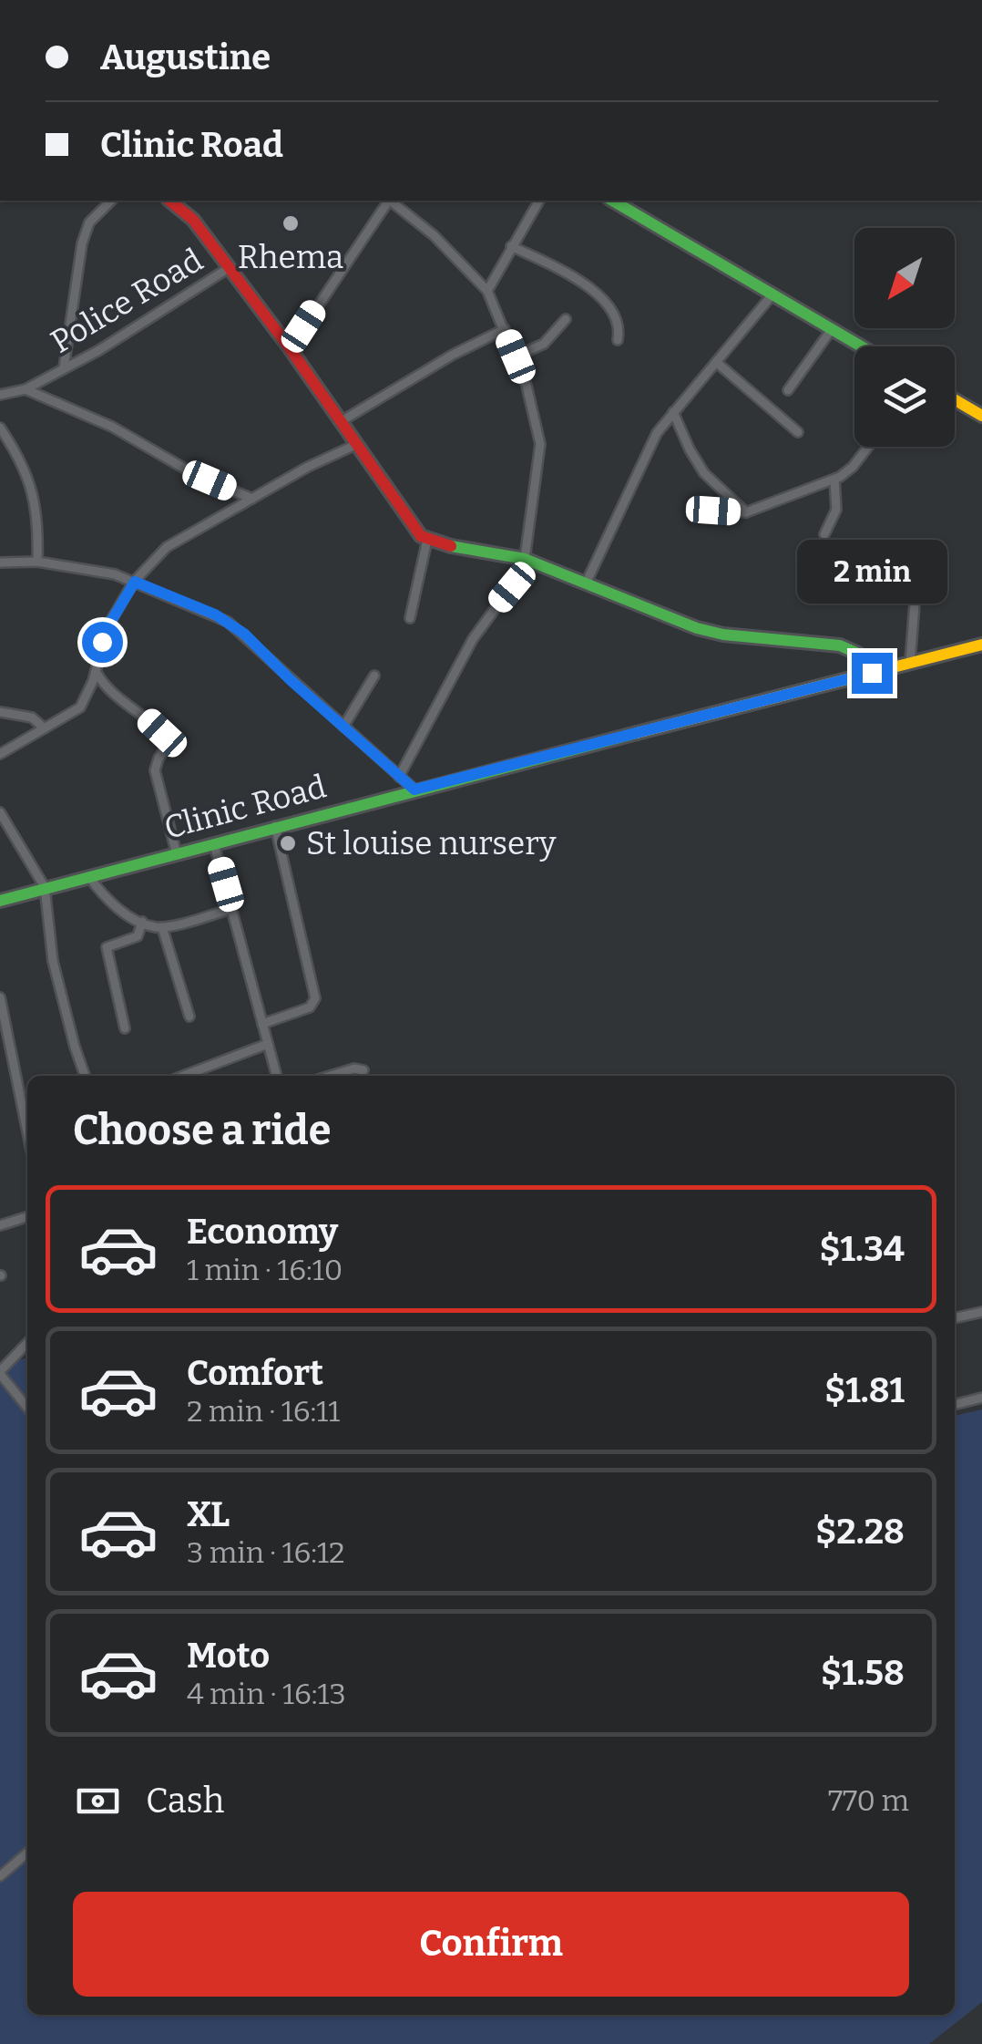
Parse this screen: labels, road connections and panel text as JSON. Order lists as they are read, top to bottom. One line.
{"streets":{"street":["Police Road","Clinic Road"]},"places":["Rhema","St louise nursery"],"north":"bottom left","page":{"banner":["Augustine","Clinic Road"],"bubble":"2 min","heading":"Choose a ride","list":[{"name":"Economy","note":"1 min · 16:10","value":"$1.34"},{"name":"Comfort","note":"2 min · 16:11","value":"$1.81"},{"name":"XL","note":"3 min · 16:12","value":"$2.28"},{"name":"Moto","note":"4 min · 16:13","value":"$1.58"}],"pay":["Cash","770 m"],"buttons":"Confirm"}}
